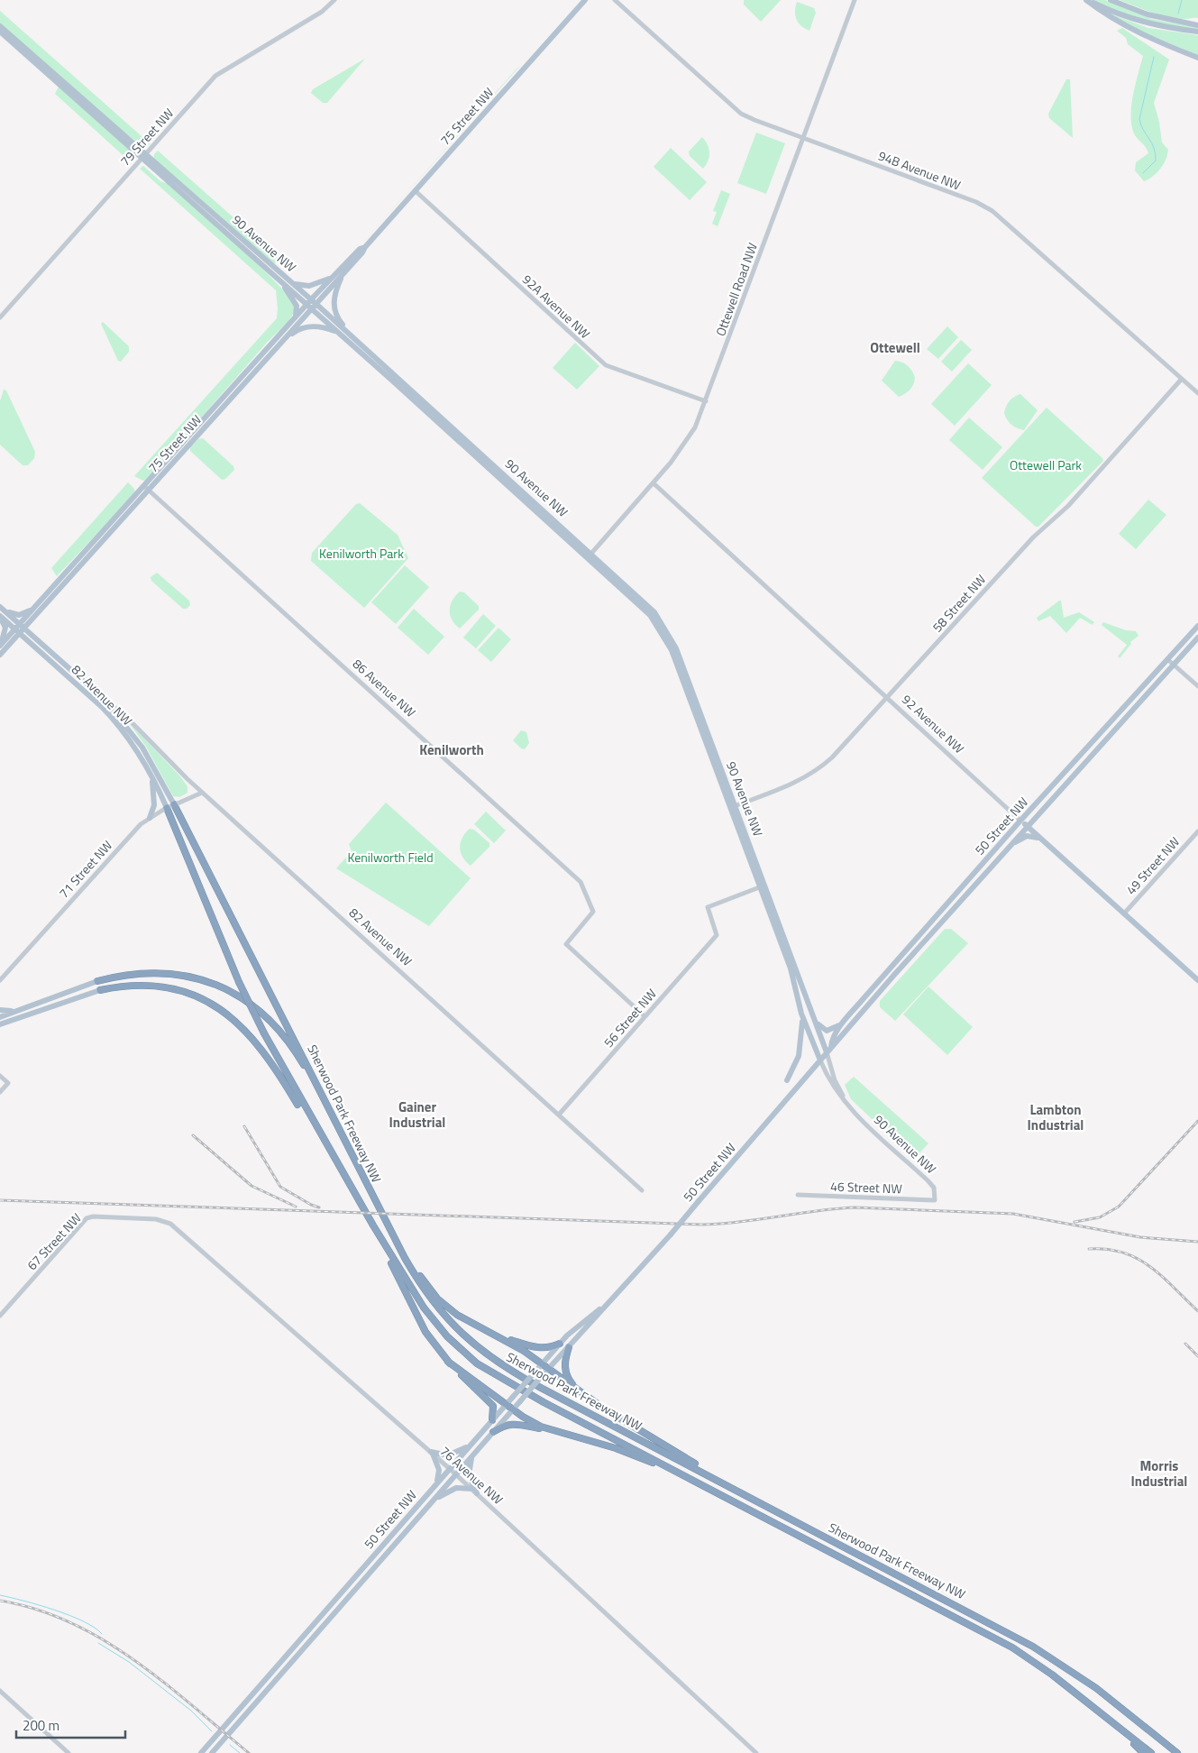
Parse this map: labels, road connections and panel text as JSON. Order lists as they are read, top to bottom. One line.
{"streets":{"highway":["Sherwood Park Freeway NW"],"main road":["75 Street NW","90 Avenue NW","82 Avenue NW","92 Avenue NW","50 Street NW"],"street":["79 Street NW","94B Avenue NW","Ottewell Road NW","92A Avenue NW","58 Street NW","86 Avenue NW","49 Street NW","71 Street NW","56 Street NW","46 Street NW","67 Street NW","76 Avenue NW"]},"crossings":[["75 Street NW","90 Avenue NW"],["75 Street NW","92A Avenue NW"],["75 Street NW","86 Avenue NW"],["75 Street NW","82 Avenue NW"],["79 Street NW","90 Avenue NW"],["94B Avenue NW","Ottewell Road NW"],["94B Avenue NW","58 Street NW"],["90 Avenue NW","Ottewell Road NW"],["90 Avenue NW","58 Street NW"],["90 Avenue NW","50 Street NW"],["90 Avenue NW","56 Street NW"],["90 Avenue NW","46 Street NW"],["Ottewell Road NW","92A Avenue NW"],["Ottewell Road NW","92 Avenue NW"],["58 Street NW","92 Avenue NW"],["86 Avenue NW","56 Street NW"],["82 Avenue NW","71 Street NW"],["82 Avenue NW","56 Street NW"],["82 Avenue NW","Sherwood Park Freeway NW"],["92 Avenue NW","50 Street NW"],["92 Avenue NW","49 Street NW"],["50 Street NW","76 Avenue NW"],["71 Street NW","Sherwood Park Freeway NW"],["67 Street NW","76 Avenue NW"]],"districts":["Ottewell","Kenilworth","Gainer Industrial","Lambton Industrial","Morris Industrial"],"parks":["Ottewell Park","Kenilworth Park","Kenilworth Field"],"scale_bar":"200 m"}
